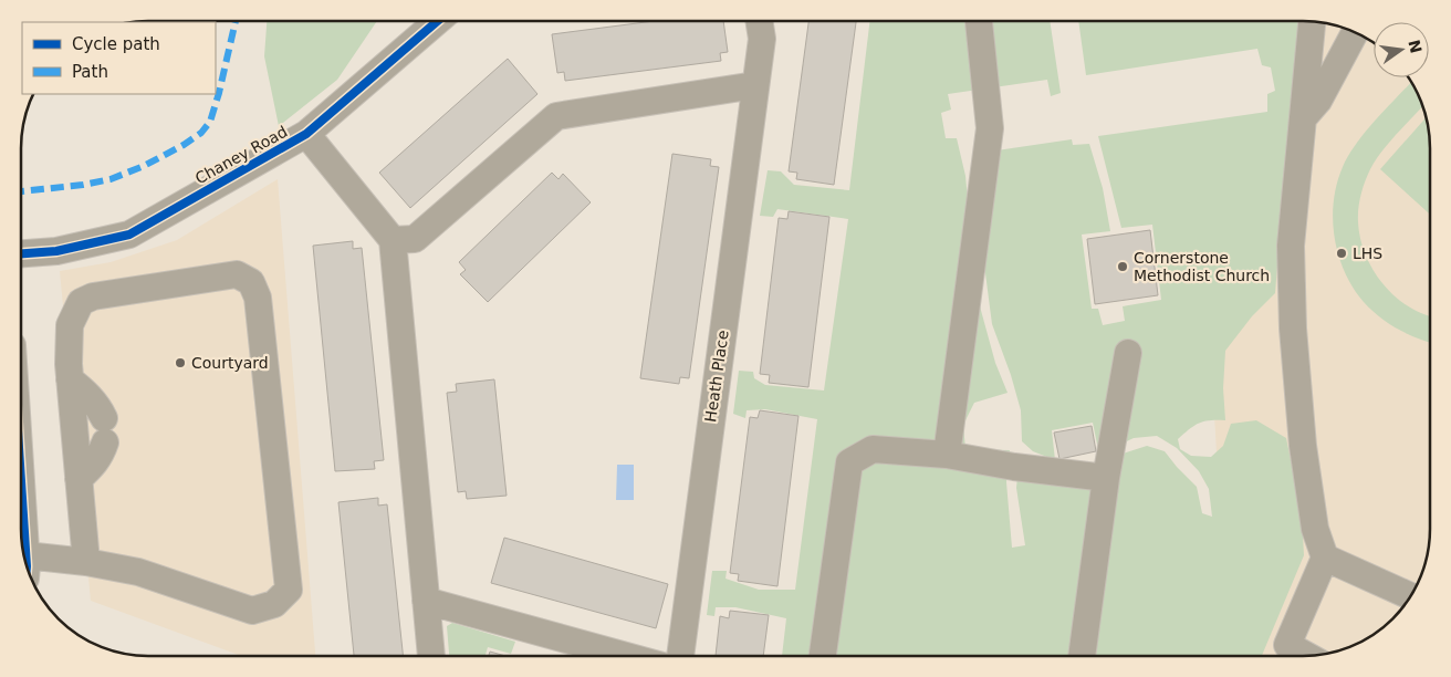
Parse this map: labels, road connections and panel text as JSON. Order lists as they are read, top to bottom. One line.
{"streets":{"street":["Chaney Road","Heath Place"]},"places":["LHS","Cornerstone Methodist Church","Courtyard"],"legend":["Cycle path","Path"],"north":"right"}
